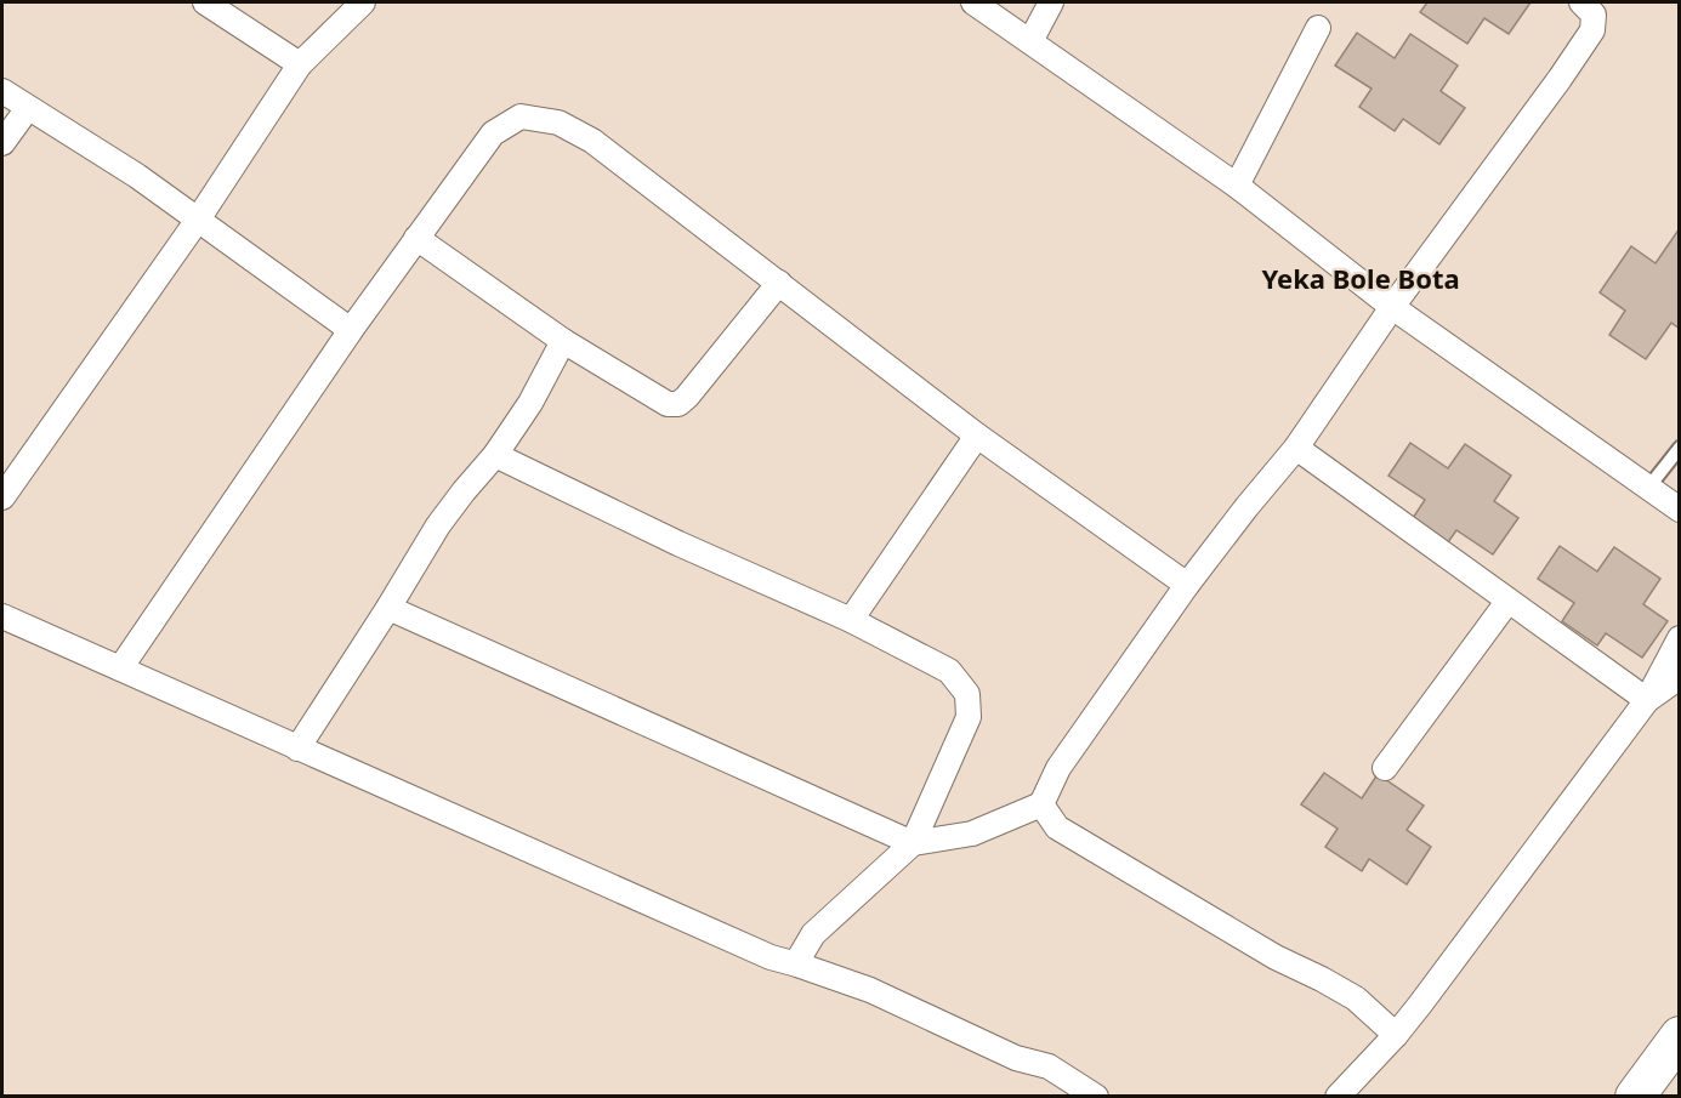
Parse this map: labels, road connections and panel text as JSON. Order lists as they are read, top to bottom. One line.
{"districts":["Yeka Bole Bota"]}
